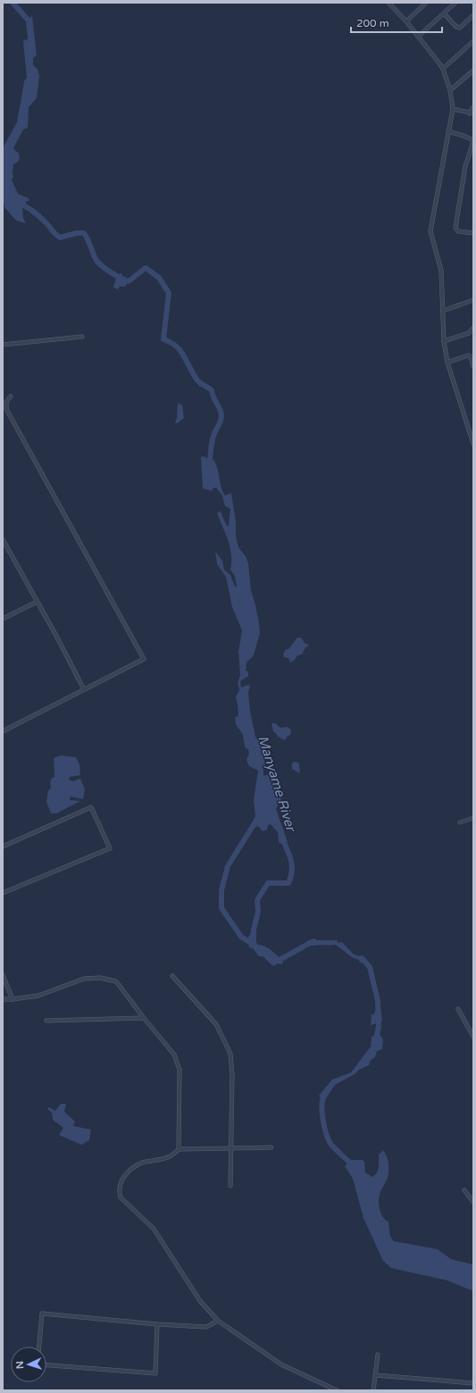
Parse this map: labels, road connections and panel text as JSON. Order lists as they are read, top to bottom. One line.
{"water":["Manyame River"],"scale_bar":"200 m","north":"left"}
